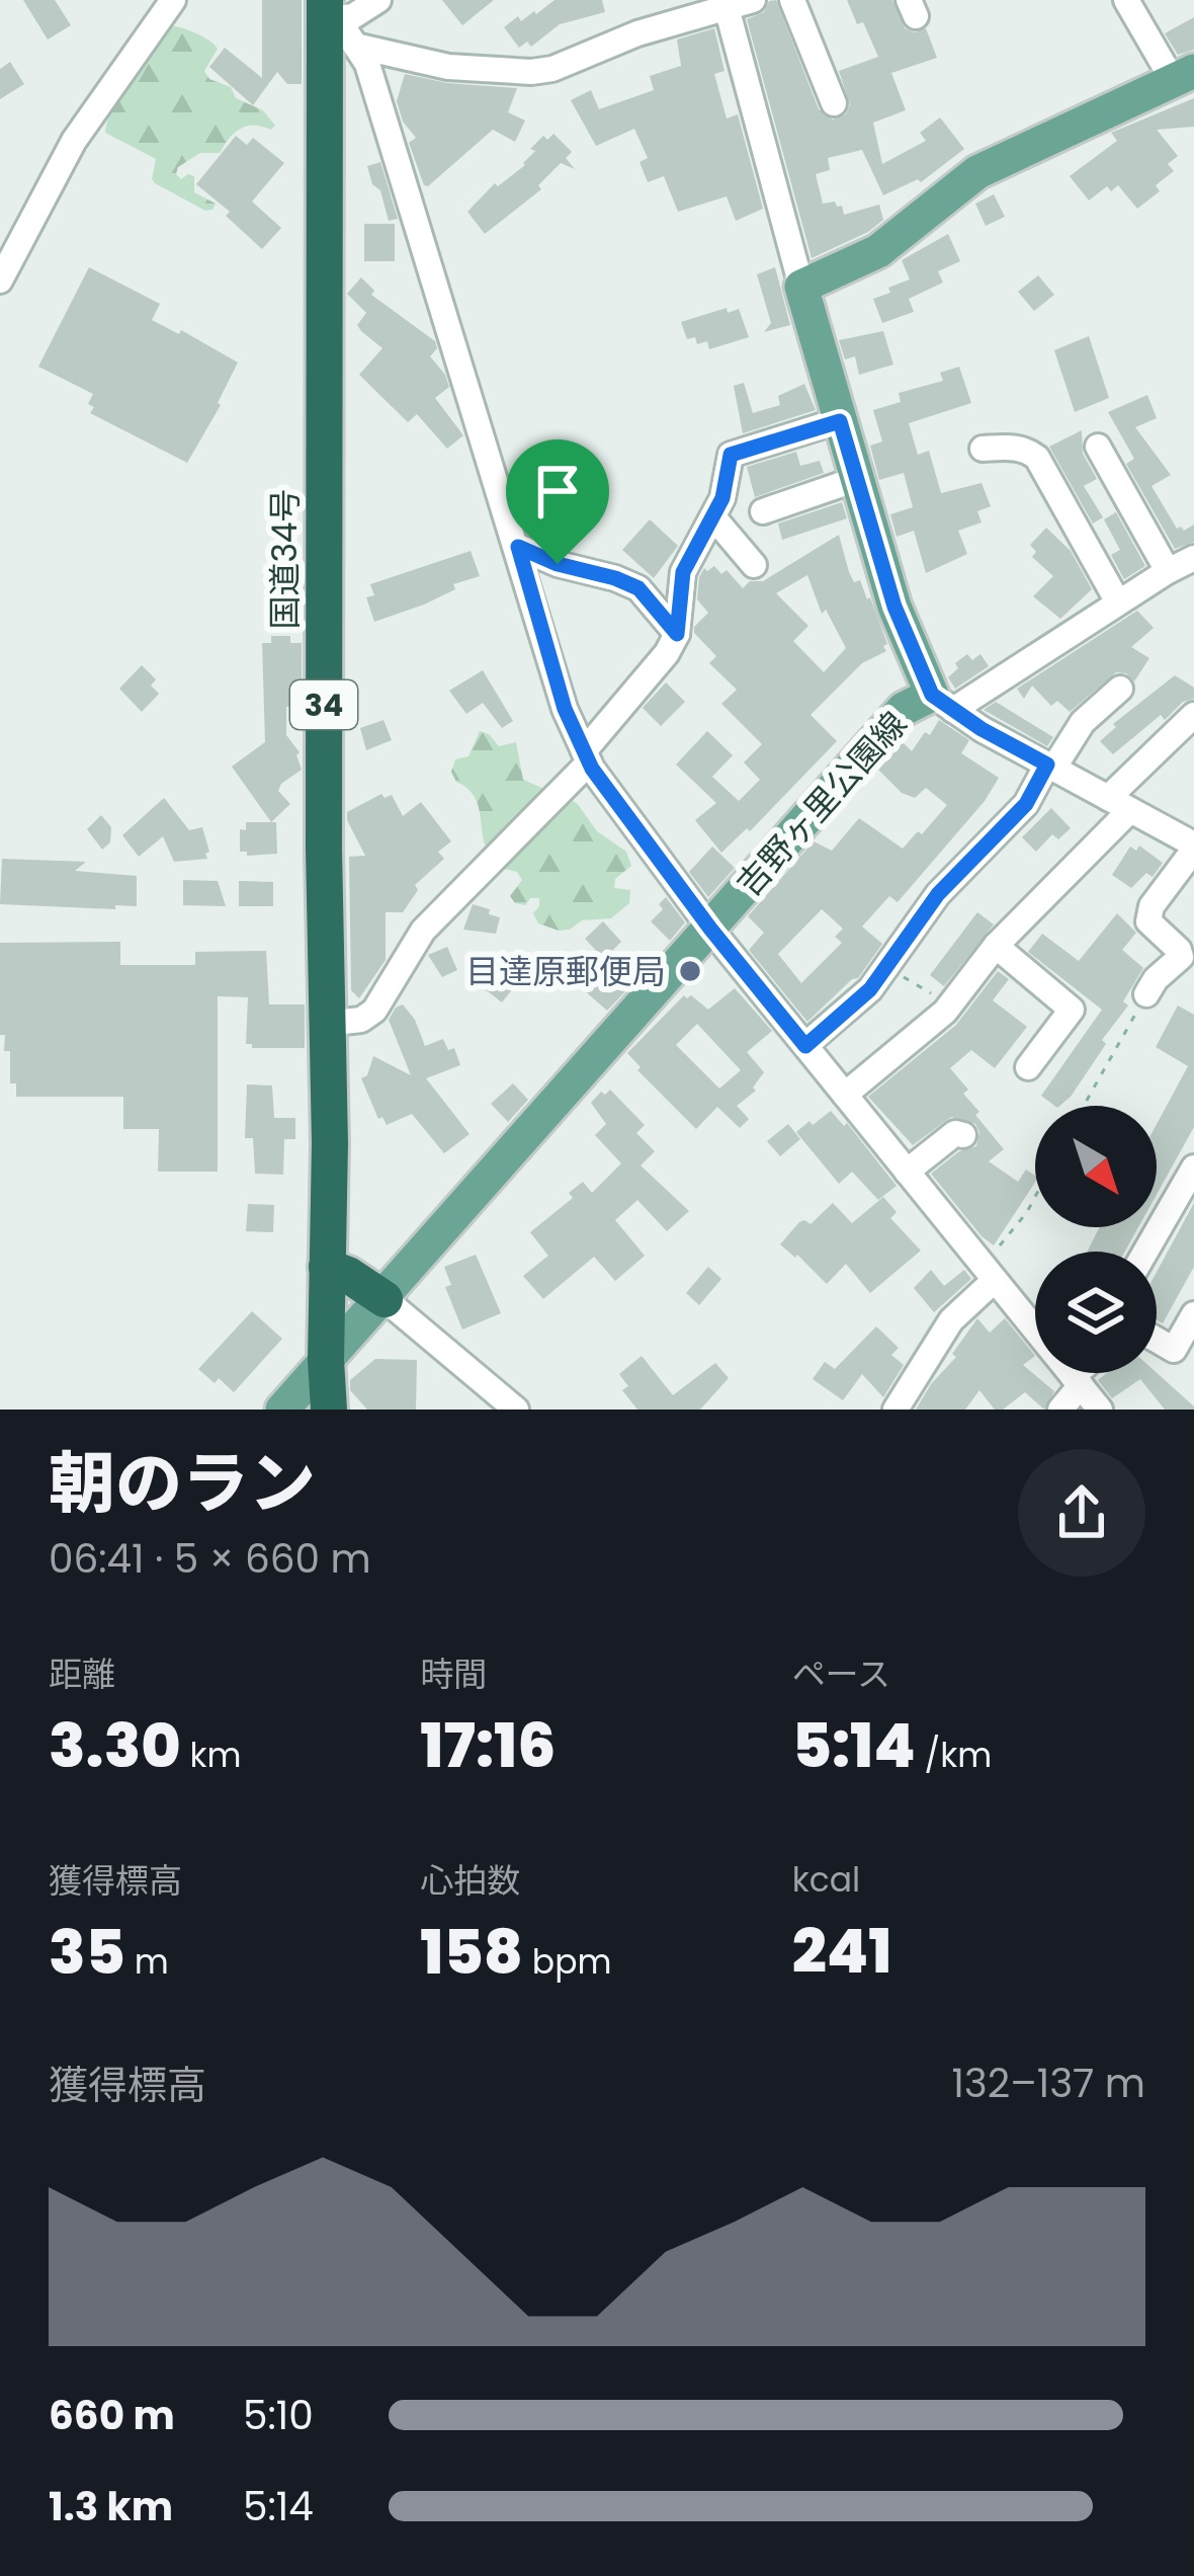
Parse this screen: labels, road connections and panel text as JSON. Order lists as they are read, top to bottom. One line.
{"streets":{"highway":["国道34号","34"],"main road":["吉野ヶ里公園線"]},"crossings":[["国道34号","吉野ヶ里公園線"]],"places":["目達原郵便局"],"north":"bottom right","page":{"heading":["朝のラン","06:41 · 5 × 660 m"],"stats":[["距離","3.30 km"],["時間","17:16"],["ペース","5:14 /km"],["獲得標高","35 m"],["心拍数","158 bpm"],["kcal","241"]],"chart":["獲得標高","132–137 m"],"list":[{"name":"660 m","note":"5:10"},{"name":"1.3 km","note":"5:14"}]}}
